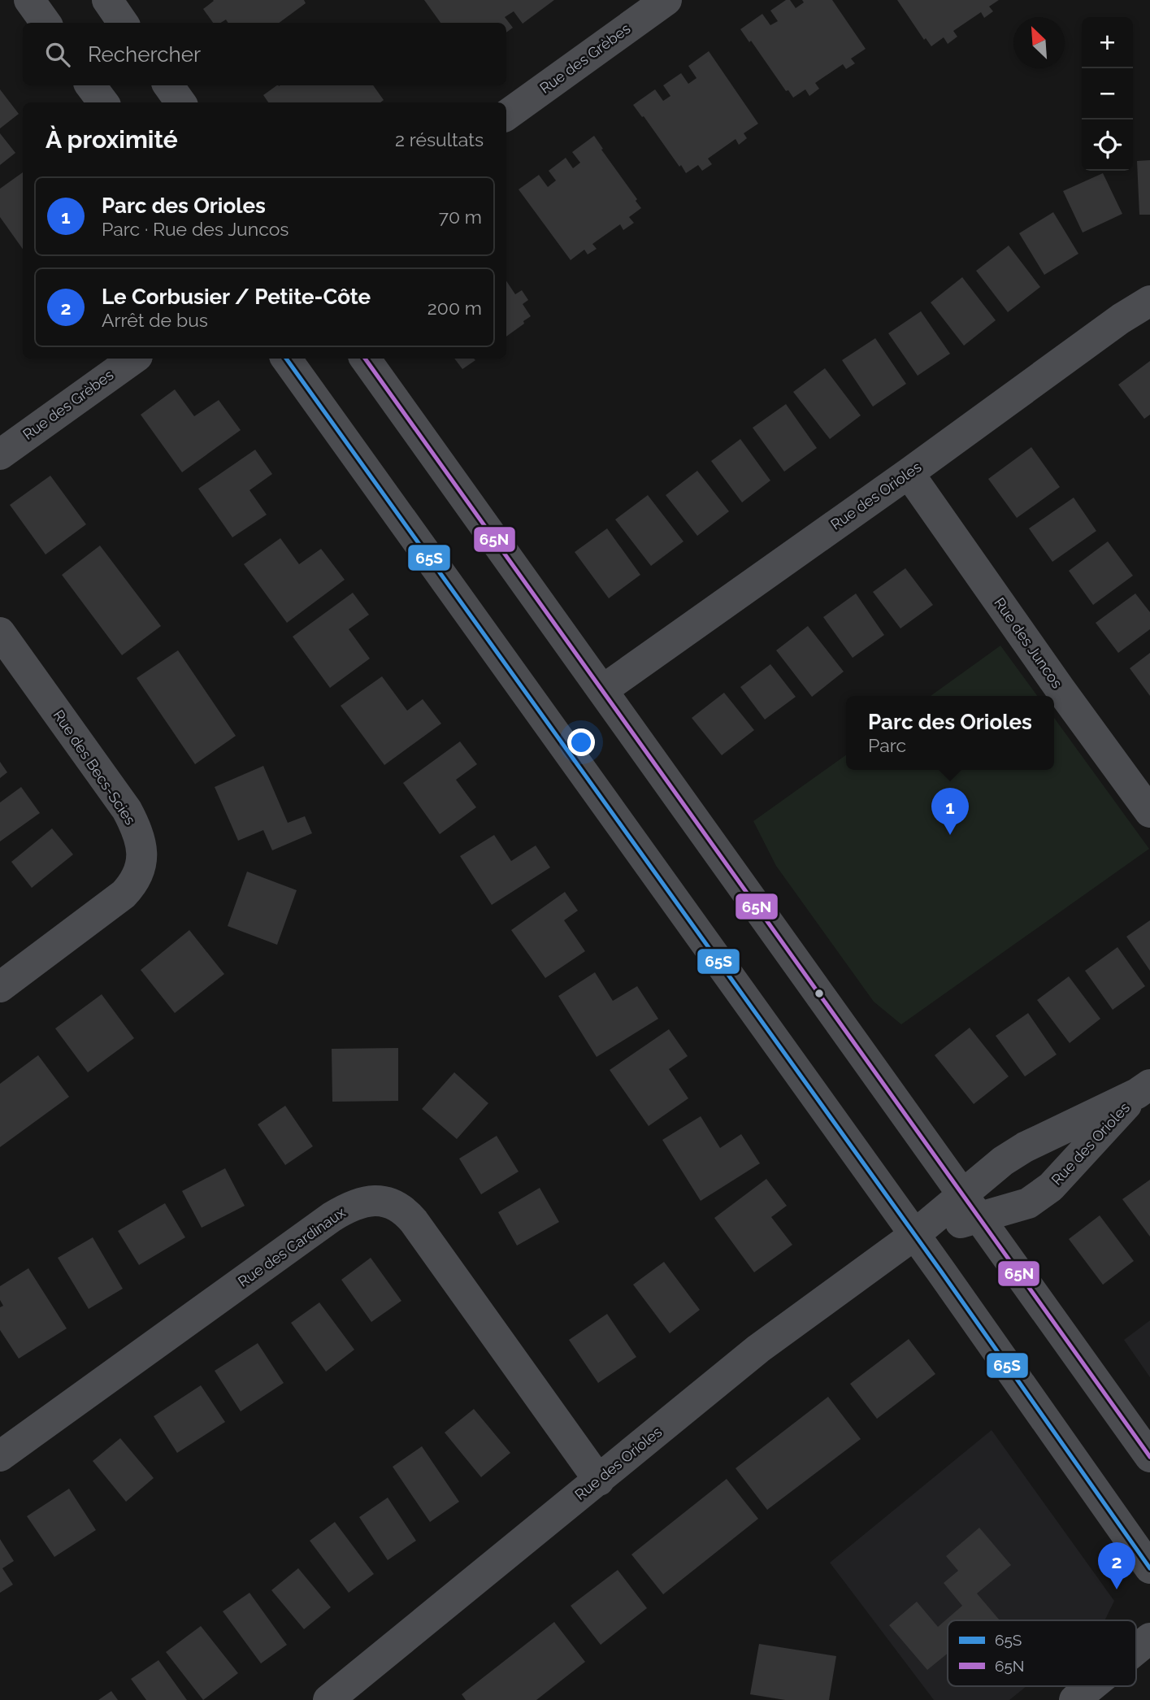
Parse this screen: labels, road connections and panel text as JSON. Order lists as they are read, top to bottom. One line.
{"streets":{"street":["Rue des Grèbes","Rue des Orioles","Rue des Juncos","Rue des Becs-Scies","Rue des Cardinaux"]},"crossings":[["Rue des Orioles","Rue des Juncos"],["Rue des Orioles","Rue des Cardinaux"]],"lines":["transit line 65S","transit line 65N"],"legend":["65S","65N"],"north":"top left","page":{"map_buttons":["+","−"],"search":"Rechercher","heading":["À proximité","2 résultats"],"list":[{"mark":"1","name":"Parc des Orioles","note":"Parc · Rue des Juncos","value":"70 m"},{"mark":"2","name":"Le Corbusier / Petite-Côte","note":"Arrêt de bus","value":"200 m"}],"popup":["Parc des Orioles","Parc"],"pins":["1","2"]}}
